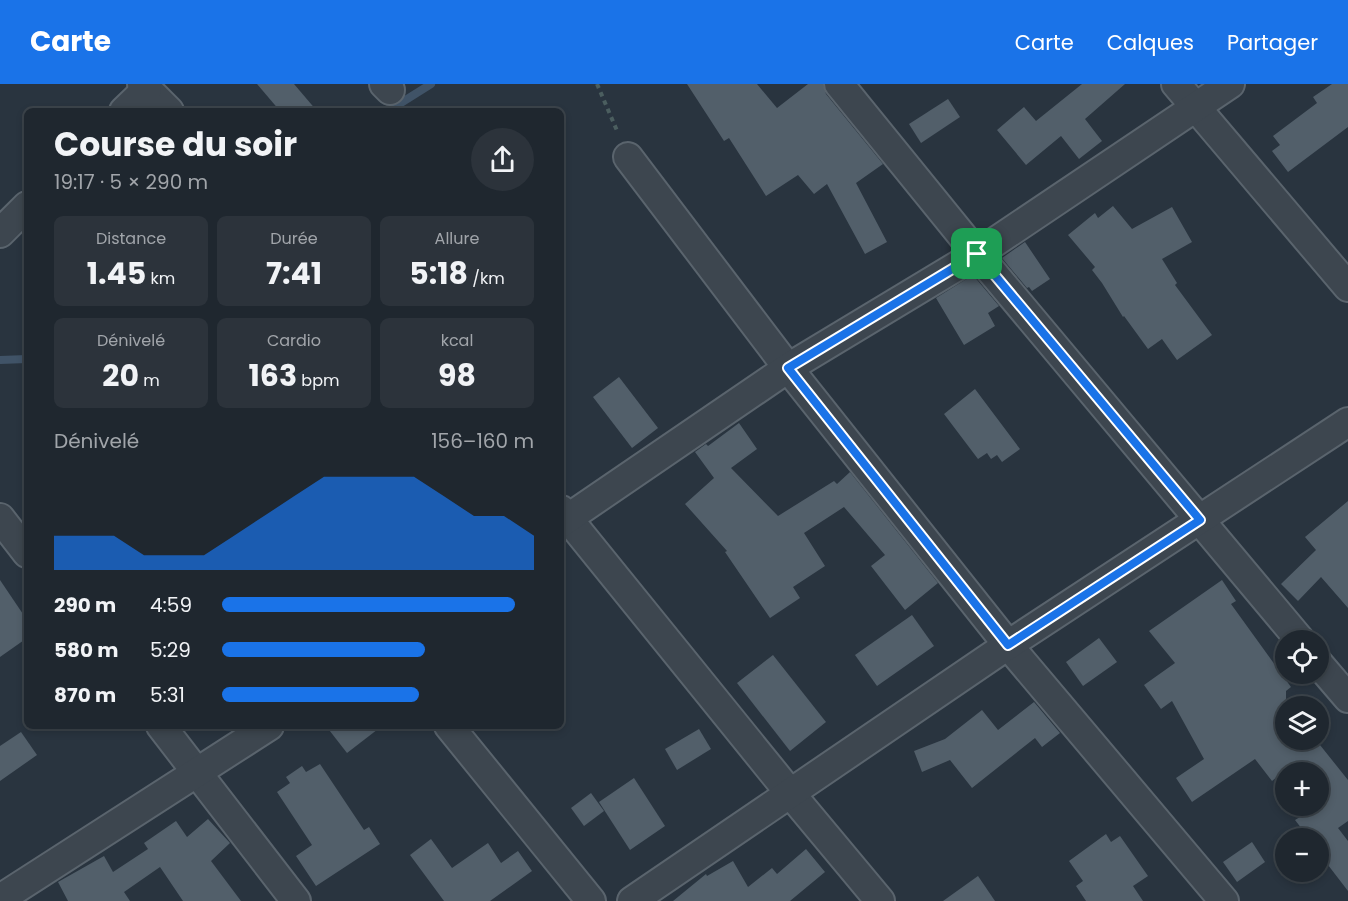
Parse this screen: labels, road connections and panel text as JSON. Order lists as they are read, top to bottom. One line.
{"page":{"header":"Carte","nav":["Carte","Calques","Partager"],"heading":["Course du soir","19:17 · 5 × 290 m"],"stats":[["Distance","1.45 km"],["Durée","7:41"],["Allure","5:18 /km"],["Dénivelé","20 m"],["Cardio","163 bpm"],["kcal","98"]],"chart":["Dénivelé","156–160 m"],"list":[{"name":"290 m","note":"4:59"},{"name":"580 m","note":"5:29"},{"name":"870 m","note":"5:31"}],"map_buttons":["+","−"]}}
